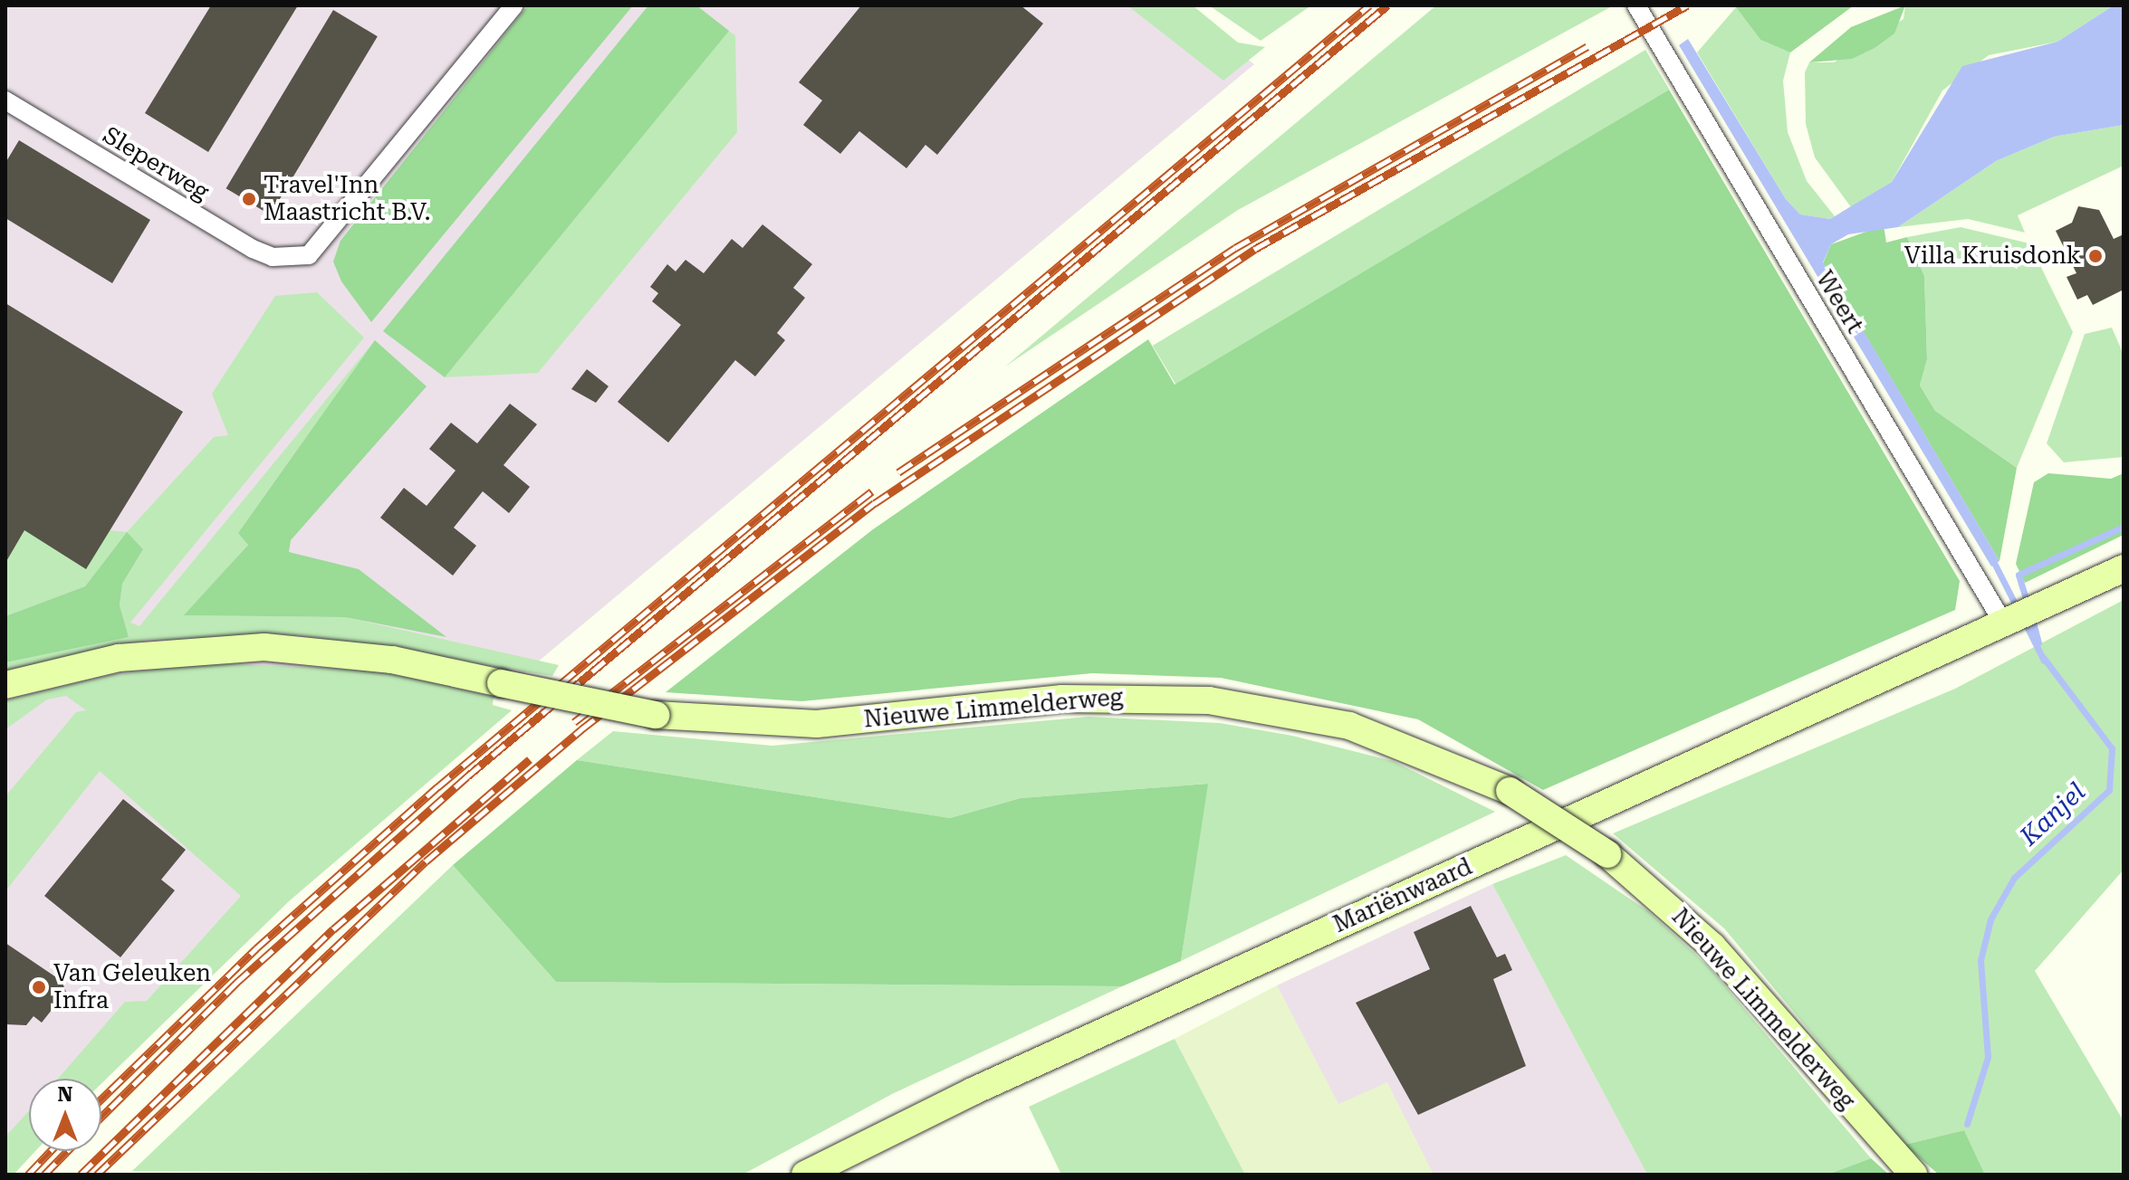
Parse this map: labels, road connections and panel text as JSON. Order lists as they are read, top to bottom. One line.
{"streets":{"street":["Sleperweg","Weert","Nieuwe Limmelderweg","Mariënwaard"]},"crossings":[["Weert","Mariënwaard"]],"water":["Kanjel"],"places":["Travel'Inn Maastricht B.V.","Villa Kruisdonk","Van Geleuken Infra"],"north":"top"}
